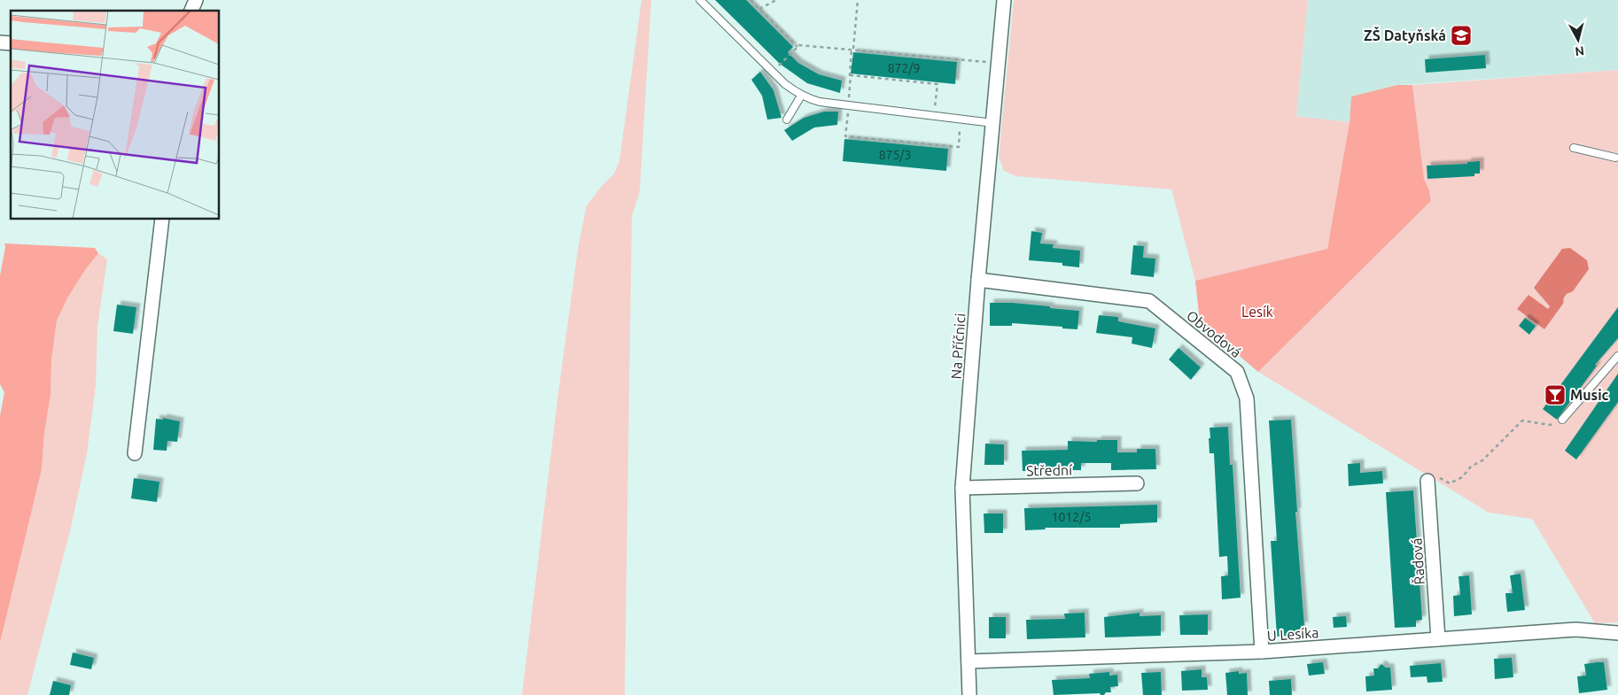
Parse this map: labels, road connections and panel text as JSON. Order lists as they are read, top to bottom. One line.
{"streets":{"street":["Obvodová","Na Příčnici","Střední","Řadová","U Lesíka"]},"crossings":[["Obvodová","Na Příčnici"],["Obvodová","U Lesíka"],["Na Příčnici","Střední"],["Na Příčnici","U Lesíka"],["Řadová","U Lesíka"]],"parks":["Lesík"],"places":{"school or university":["ZŠ Datyňská"],"bar":["Music"]},"house_numbers":["872/9","875/3","1012/5"],"north":"bottom"}
